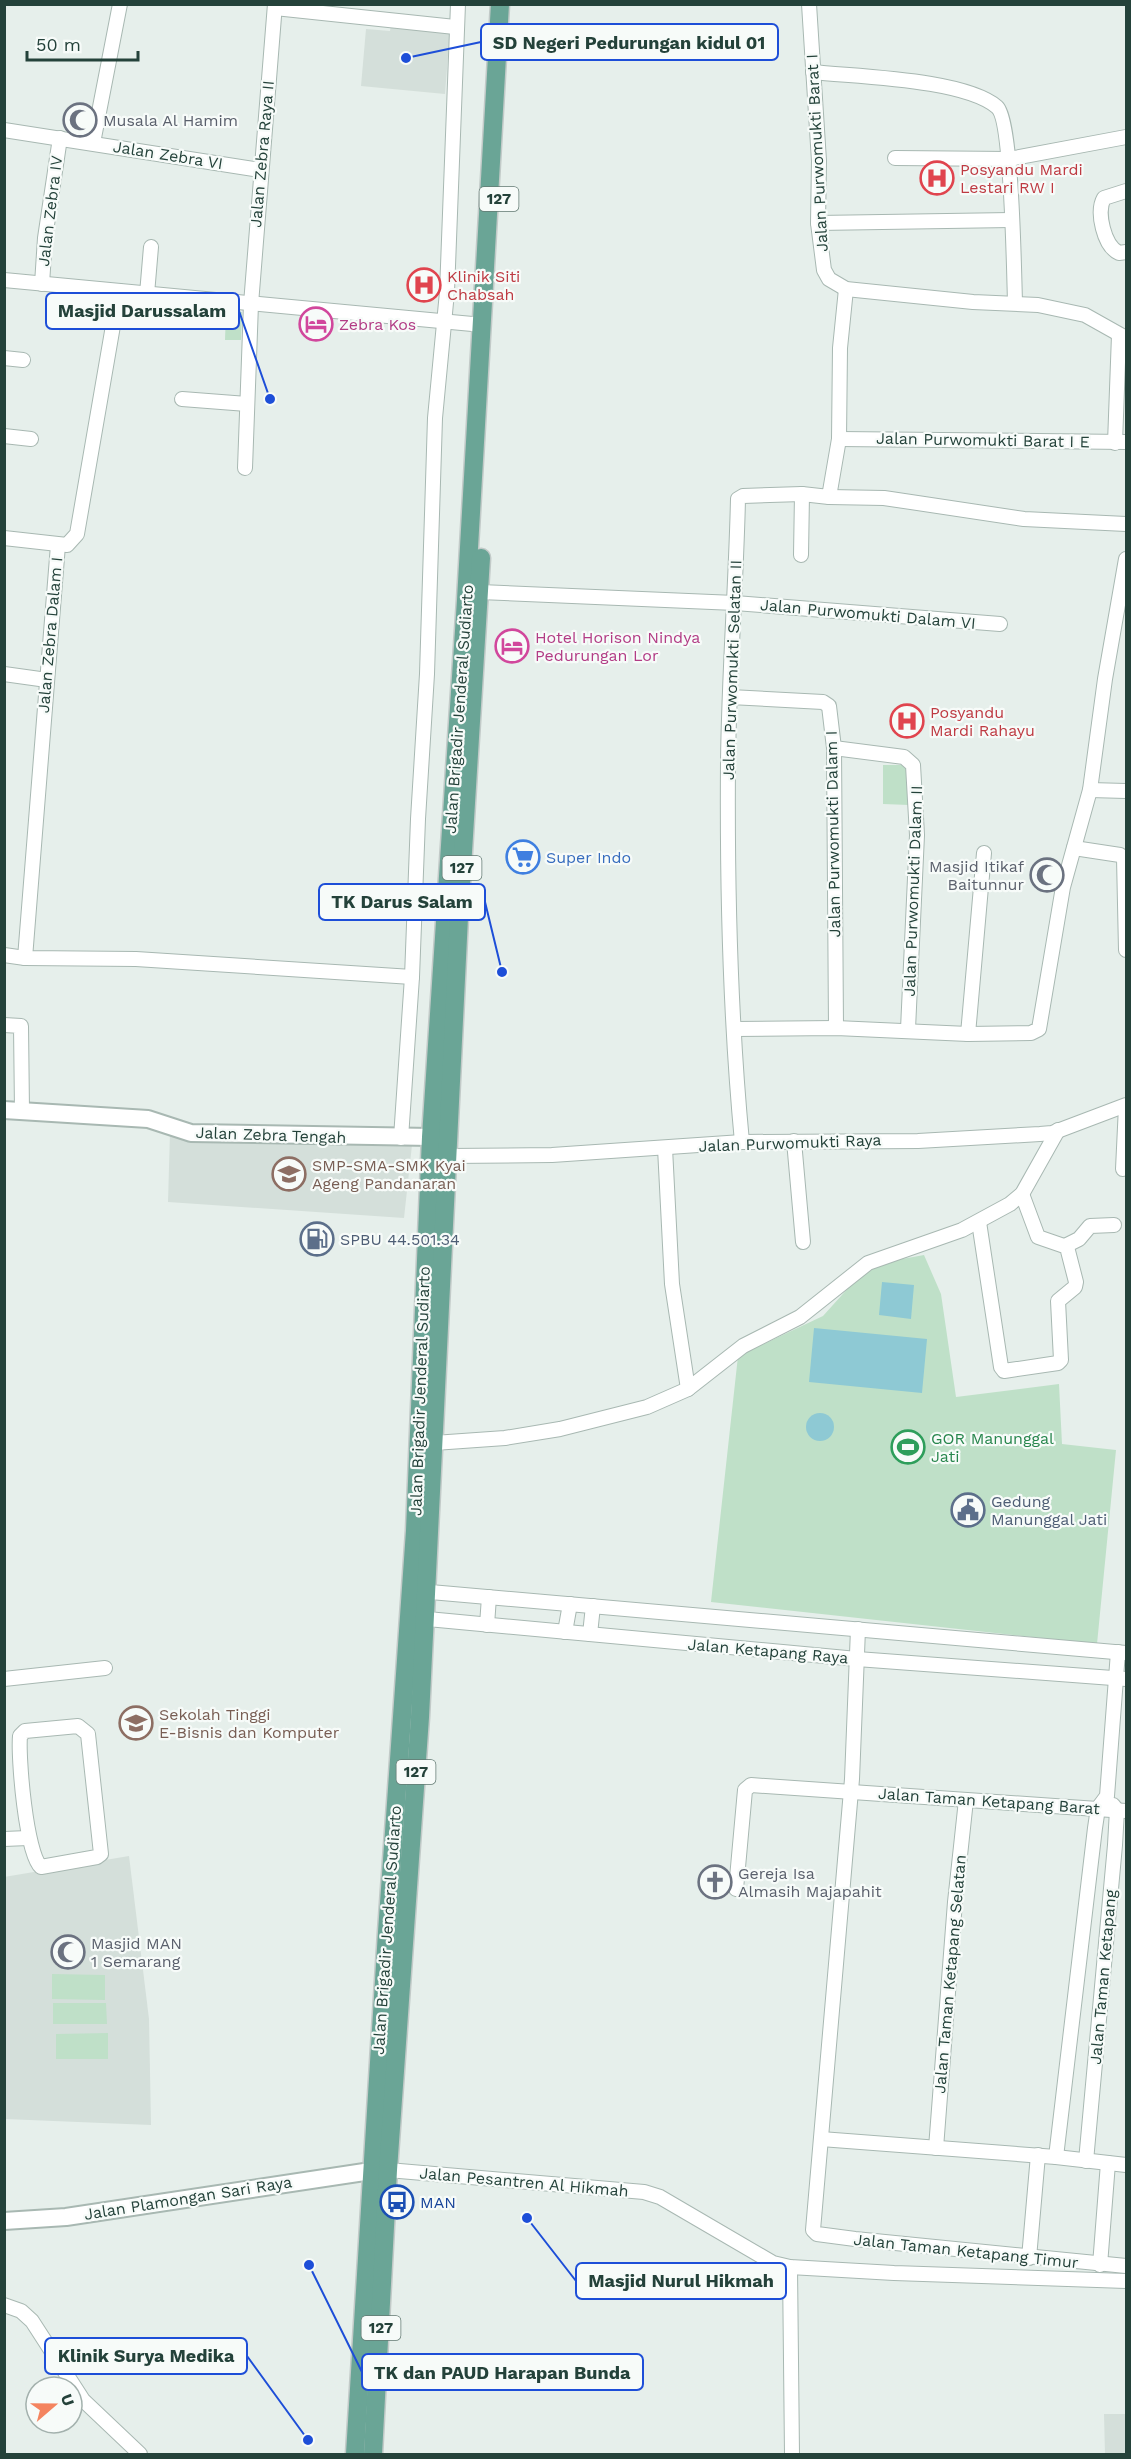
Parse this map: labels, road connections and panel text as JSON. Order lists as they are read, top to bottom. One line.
{"streets":{"main road":["127","Jalan Brigadir Jenderal Sudiarto"],"street":["Jalan Purwomukti Barat I","Jalan Zebra Raya II","Jalan Zebra VI","Jalan Zebra IV","Jalan Purwomukti Barat I E","Jalan Purwomukti Dalam VI","Jalan Zebra Dalam I","Jalan Purwomukti Selatan II","Jalan Purwomukti Dalam I","Jalan Purwomukti Dalam II","Jalan Zebra Tengah","Jalan Purwomukti Raya","Jalan Ketapang Raya","Jalan Taman Ketapang Barat","Jalan Taman Ketapang Selatan","Jalan Taman Ketapang","Jalan Pesantren Al Hikmah","Jalan Plamongan Sari Raya","Jalan Taman Ketapang Timur"]},"crossings":[["Jalan Zebra Raya II","Jalan Zebra VI"],["Jalan Zebra VI","Jalan Zebra IV"],["Jalan Purwomukti Dalam VI","Jalan Purwomukti Selatan II"],["Jalan Purwomukti Dalam VI","Jalan Brigadir Jenderal Sudiarto"],["Jalan Purwomukti Selatan II","Jalan Purwomukti Dalam I"],["Jalan Purwomukti Selatan II","Jalan Purwomukti Raya"],["Jalan Brigadir Jenderal Sudiarto","Jalan Zebra Tengah"],["Jalan Brigadir Jenderal Sudiarto","Jalan Purwomukti Raya"],["Jalan Brigadir Jenderal Sudiarto","Jalan Ketapang Raya"],["Jalan Brigadir Jenderal Sudiarto","Jalan Pesantren Al Hikmah"],["Jalan Brigadir Jenderal Sudiarto","Jalan Plamongan Sari Raya"],["Jalan Purwomukti Dalam I","Jalan Purwomukti Dalam II"],["Jalan Taman Ketapang Barat","Jalan Taman Ketapang Selatan"],["Jalan Taman Ketapang Barat","Jalan Taman Ketapang"],["Jalan Pesantren Al Hikmah","Jalan Plamongan Sari Raya"]],"places":{"other":["SD Negeri Pedurungan kidul 01","Masjid Darussalam","TK Darus Salam","Masjid Nurul Hikmah","TK dan PAUD Harapan Bunda","Klinik Surya Medika"],"mosque":["Musala Al Hamim","Masjid Itikaf Baitunnur","Masjid MAN 1 Semarang"],"hospital":["Posyandu Mardi Lestari RW I","Klinik Siti Chabsah","Posyandu Mardi Rahayu"],"hotel":["Zebra Kos","Hotel Horison Nindya Pedurungan Lor"],"supermarket":["Super Indo"],"school or university":["SMP-SMA-SMK Kyai Ageng Pandanaran","Sekolah Tinggi E-Bisnis dan Komputer"],"fuel station":["SPBU 44.501.34"],"sports":["GOR Manunggal Jati"],"public building":["Gedung Manunggal Jati"],"church":["Gereja Isa Almasih Majapahit"],"bus stop":["MAN"]},"scale_bar":"50 m","north":"right"}
